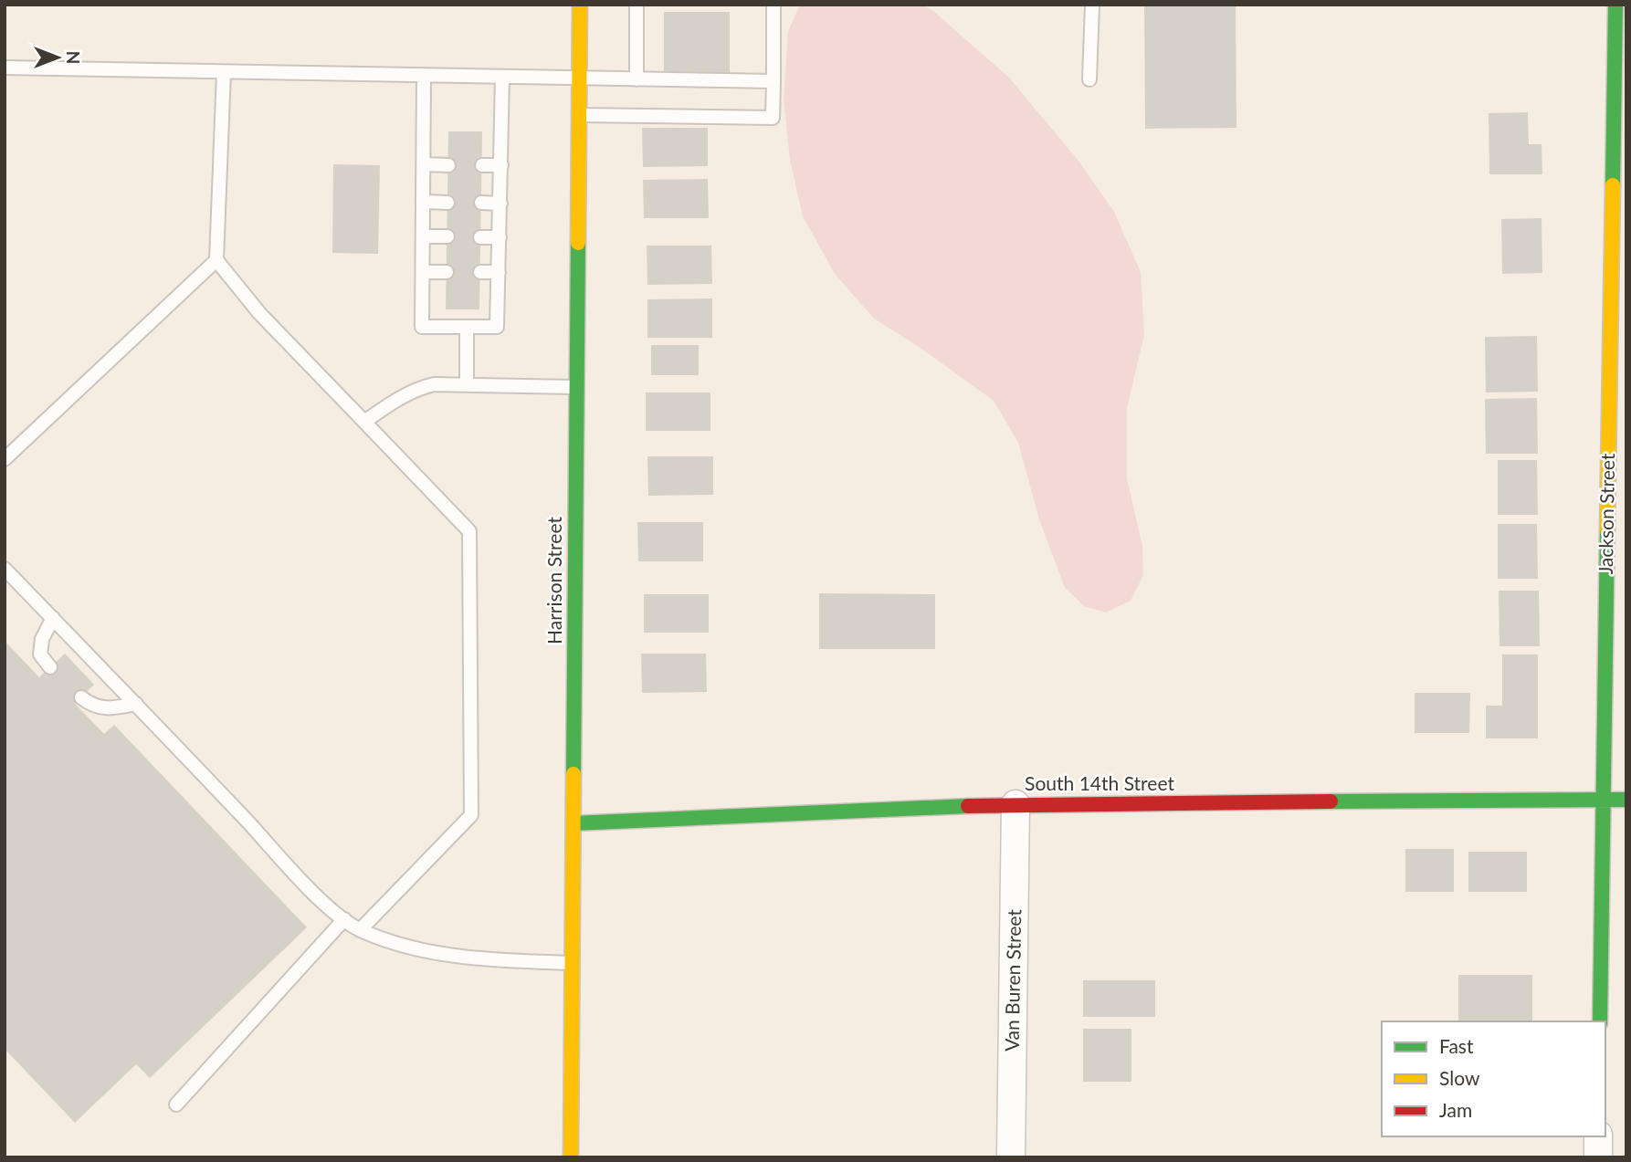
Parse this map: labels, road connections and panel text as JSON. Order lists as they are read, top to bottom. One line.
{"streets":{"street":["Jackson Street","Harrison Street","South 14th Street","Van Buren Street"]},"crossings":[["Jackson Street","South 14th Street"],["Harrison Street","South 14th Street"],["South 14th Street","Van Buren Street"]],"legend":["Fast","Slow","Jam"],"north":"right"}
